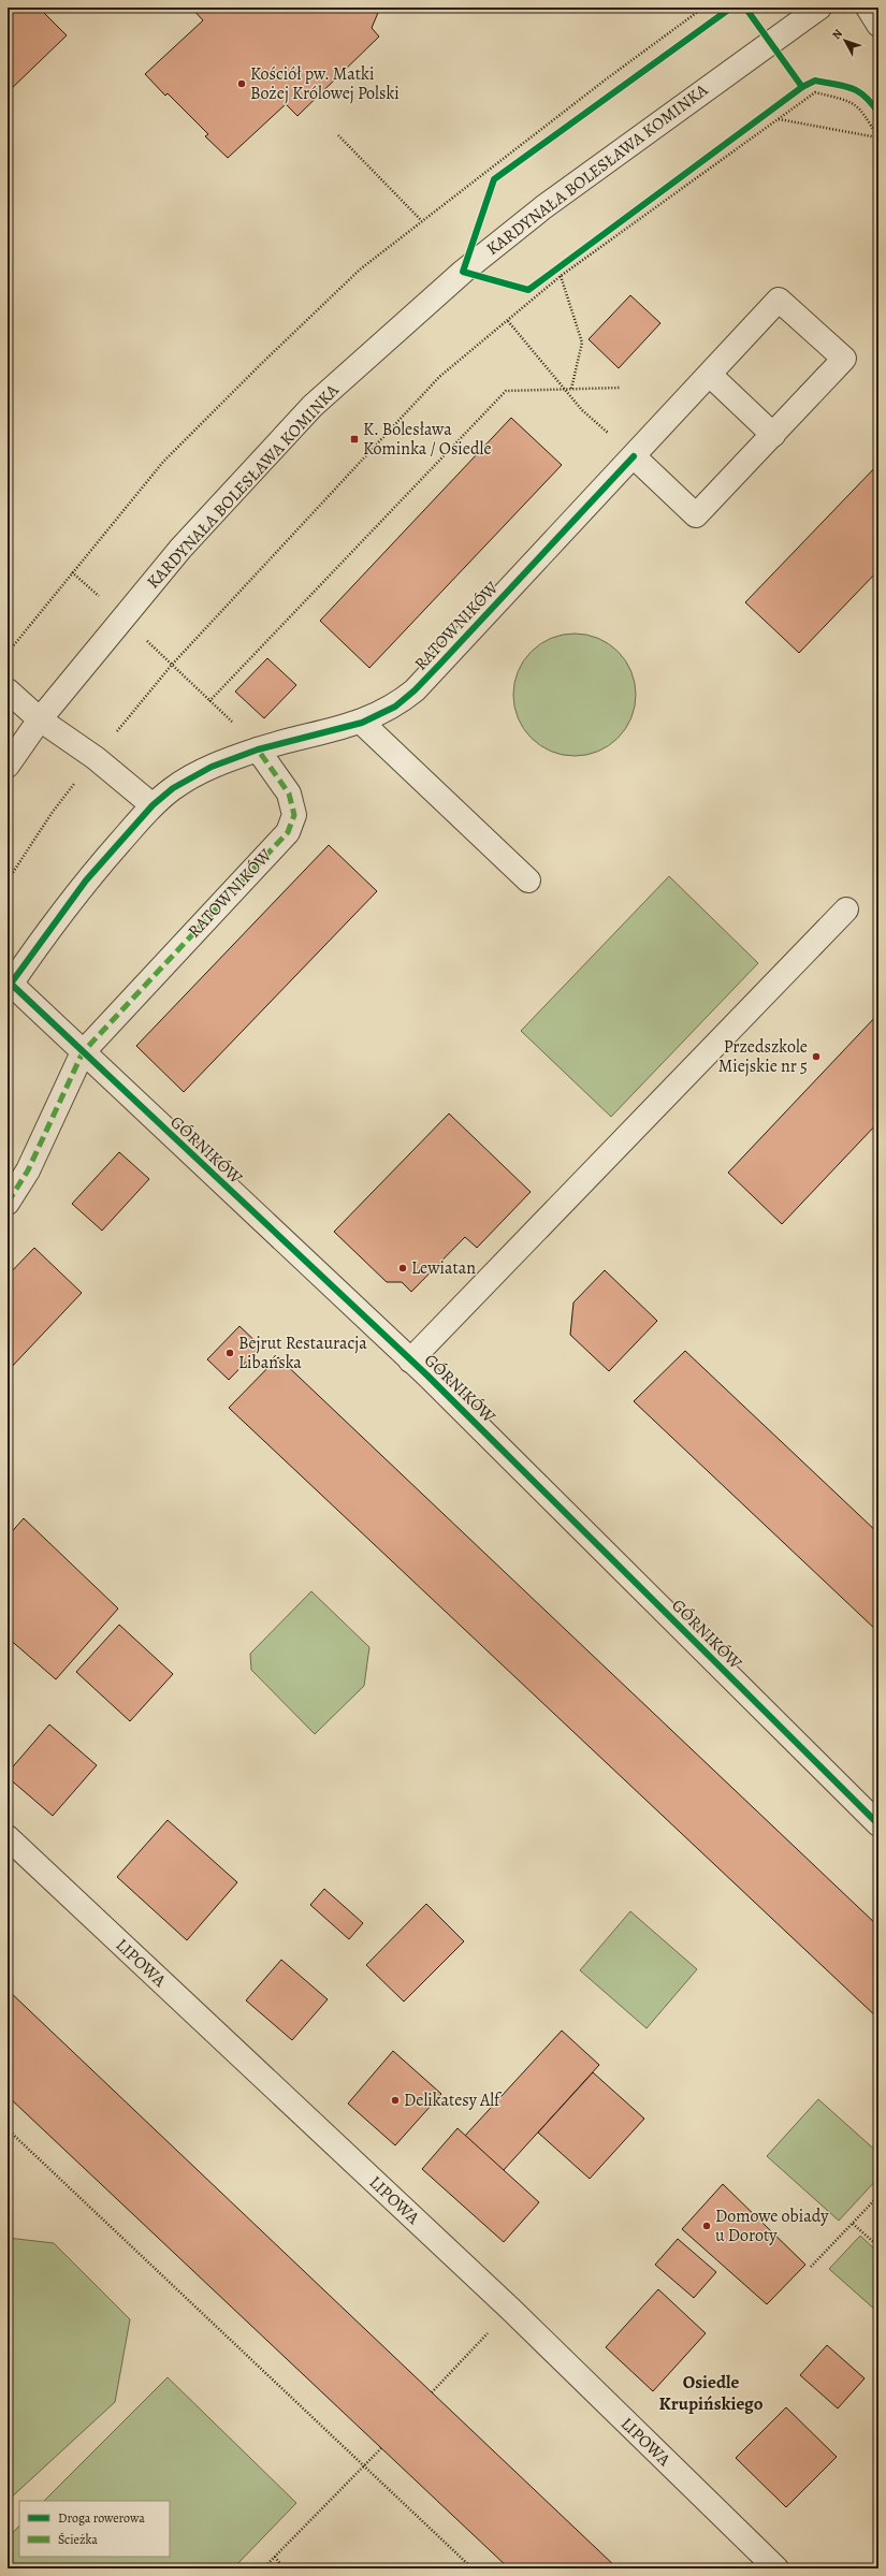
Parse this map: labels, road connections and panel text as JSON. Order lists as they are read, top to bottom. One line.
{"streets":{"street":["KARDYNAŁA BOLESŁAWA KOMINKA","RATOWNIKÓW","GÓRNIKÓW","LIPOWA"]},"crossings":[["RATOWNIKÓW","GÓRNIKÓW"]],"districts":["Osiedle Krupińskiego"],"places":{"other":["Kościół pw. Matki Bożej Królowej Polski","Przedszkole Miejskie nr 5","Lewiatan","Bejrut Restauracja Libańska","Delikatesy Alf","Domowe obiady u Doroty"],"transit":["K. Bolesława Kominka / Osiedle"]},"legend":["Droga rowerowa","Ścieżka"],"north":"top left"}
